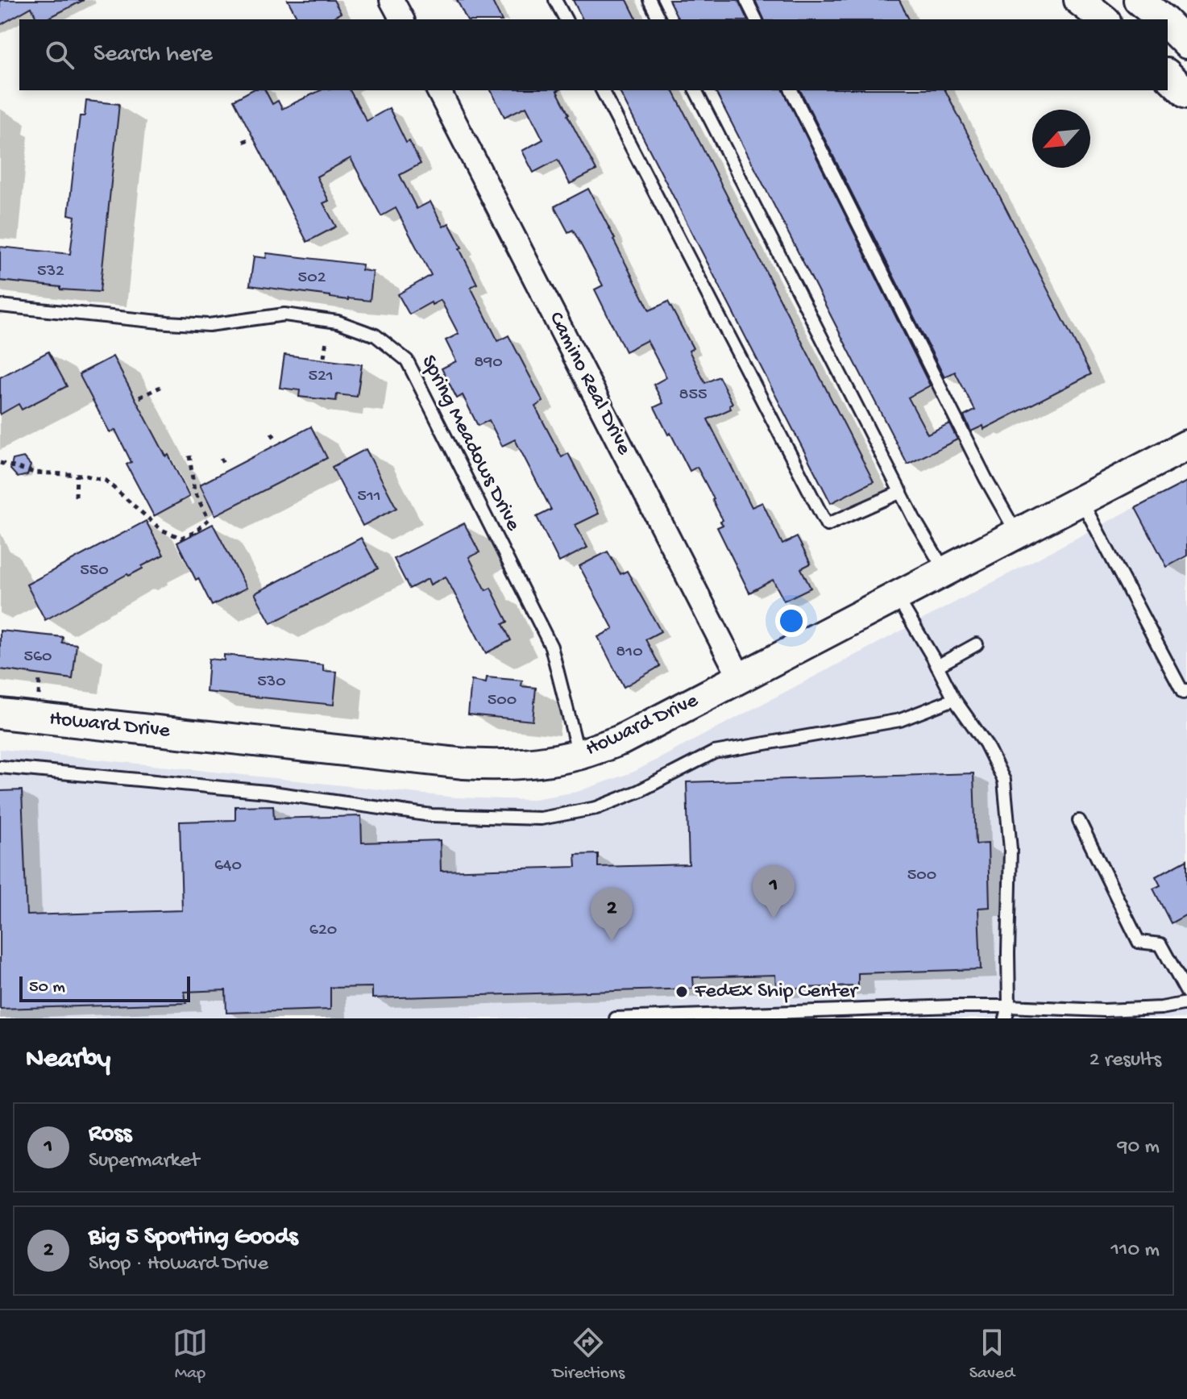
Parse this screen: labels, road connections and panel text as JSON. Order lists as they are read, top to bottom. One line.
{"streets":{"street":["Camino Real Drive","Howard Drive"],"lane":["Spring Meadows Drive"]},"crossings":[["Camino Real Drive","Howard Drive"],["Spring Meadows Drive","Howard Drive"]],"places":["FedEx Ship Center"],"house_numbers":["532","502","890","521","855","511","550","810","560","530","500","640","500","620"],"scale_bar":"50 m","north":"bottom left","page":{"search":"Search here","pins":["1","2"],"scale":"50 m","heading":["Nearby","2 results"],"list":[{"mark":"1","name":"Ross","note":"Supermarket","value":"90 m"},{"mark":"2","name":"Big 5 Sporting Goods","note":"Shop · Howard Drive","value":"110 m"}],"nav":["Map","Directions","Saved"]}}
